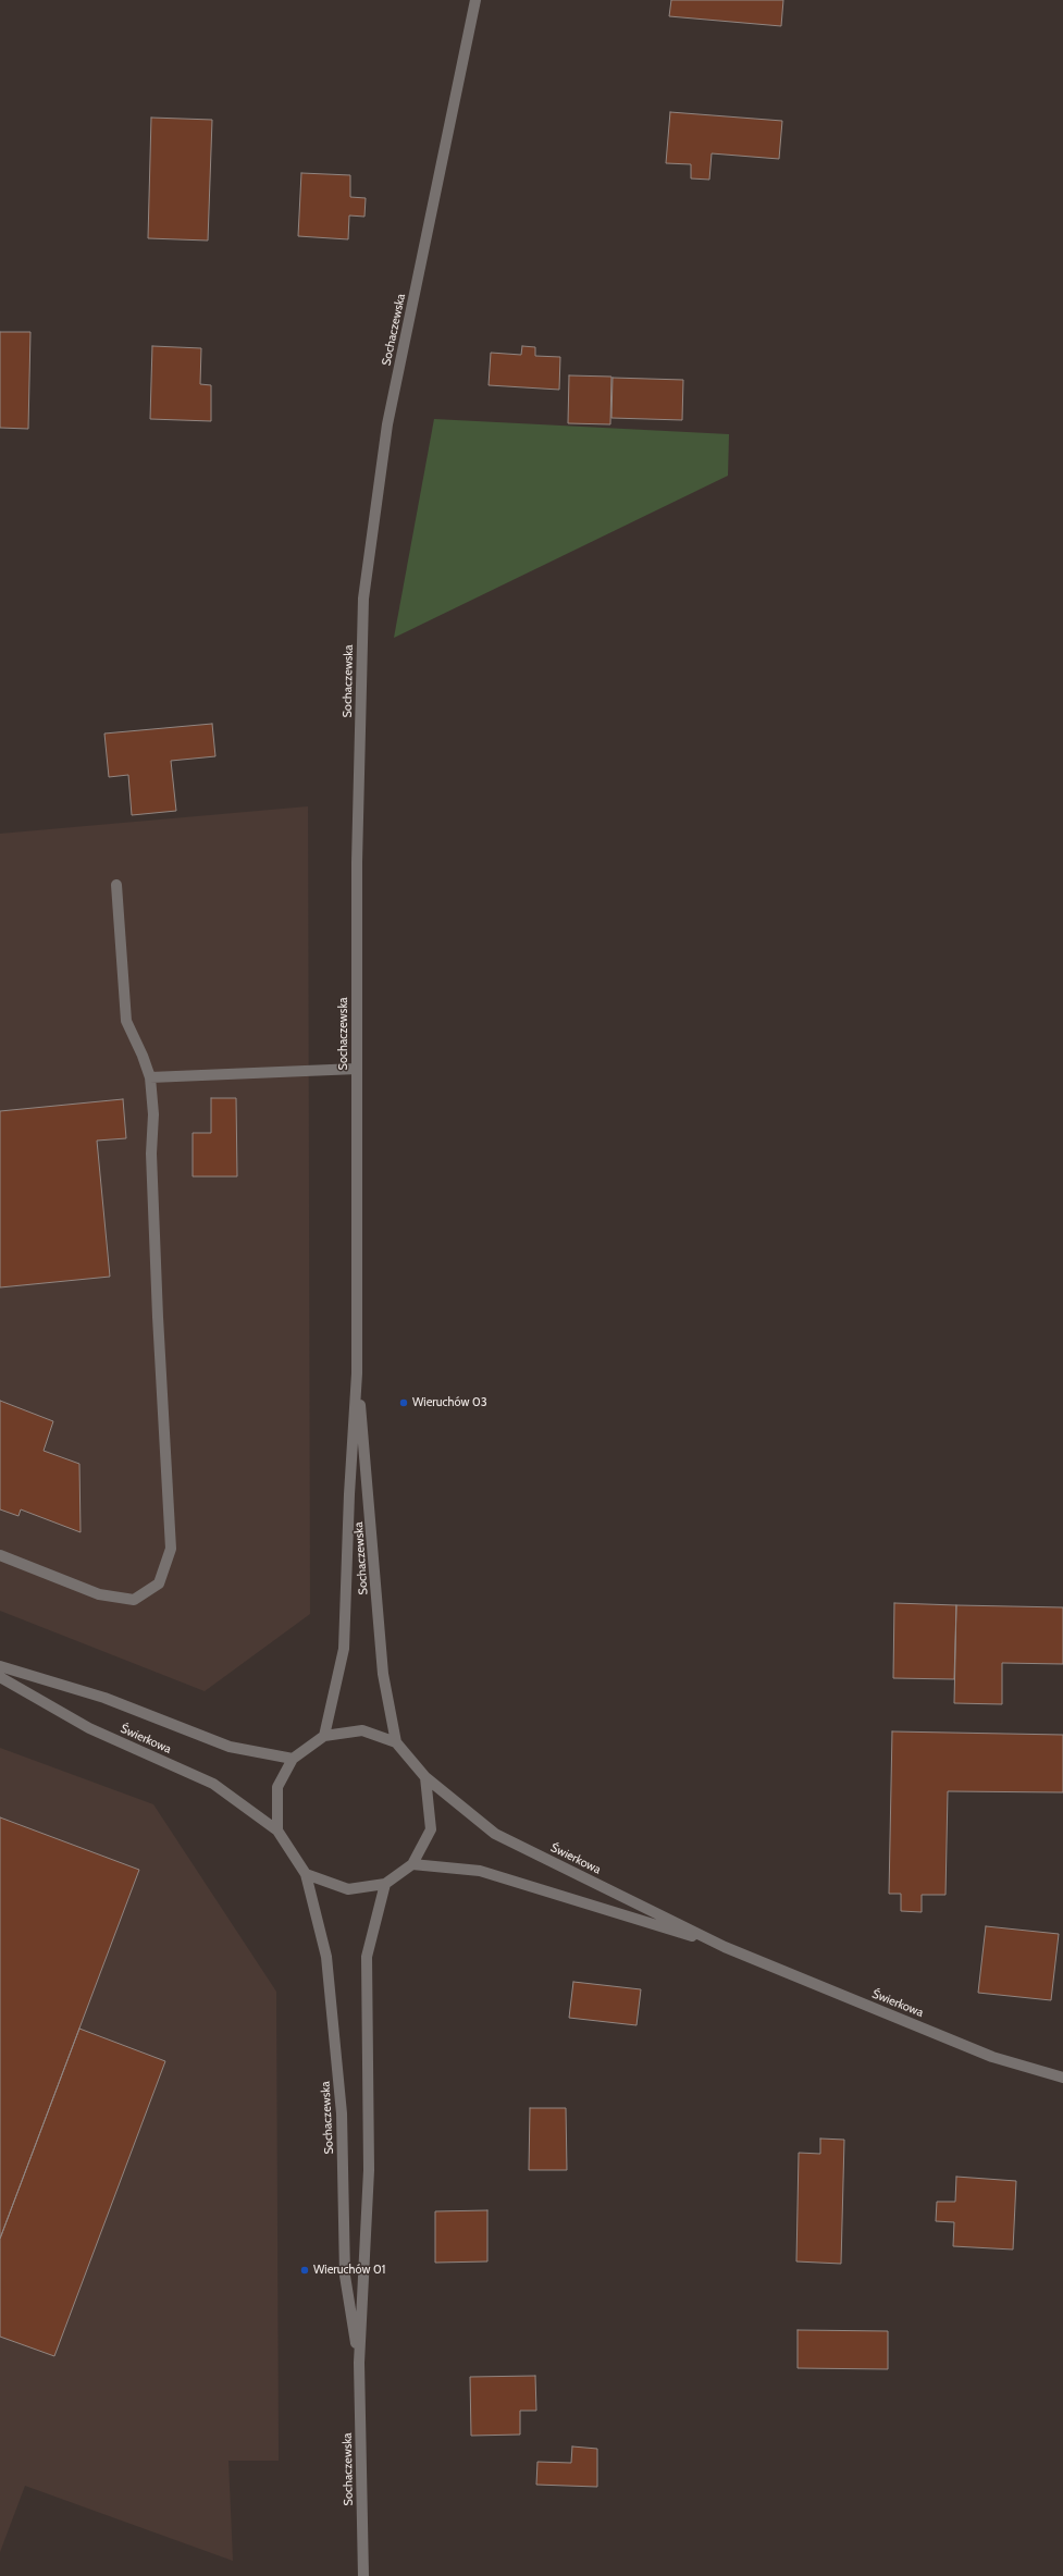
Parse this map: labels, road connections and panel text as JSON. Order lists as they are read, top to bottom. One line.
{"streets":{"street":["Sochaczewska","Świerkowa"]},"crossings":[["Sochaczewska","Świerkowa"]],"places":["Wieruchów 03","Wieruchów 01"]}
